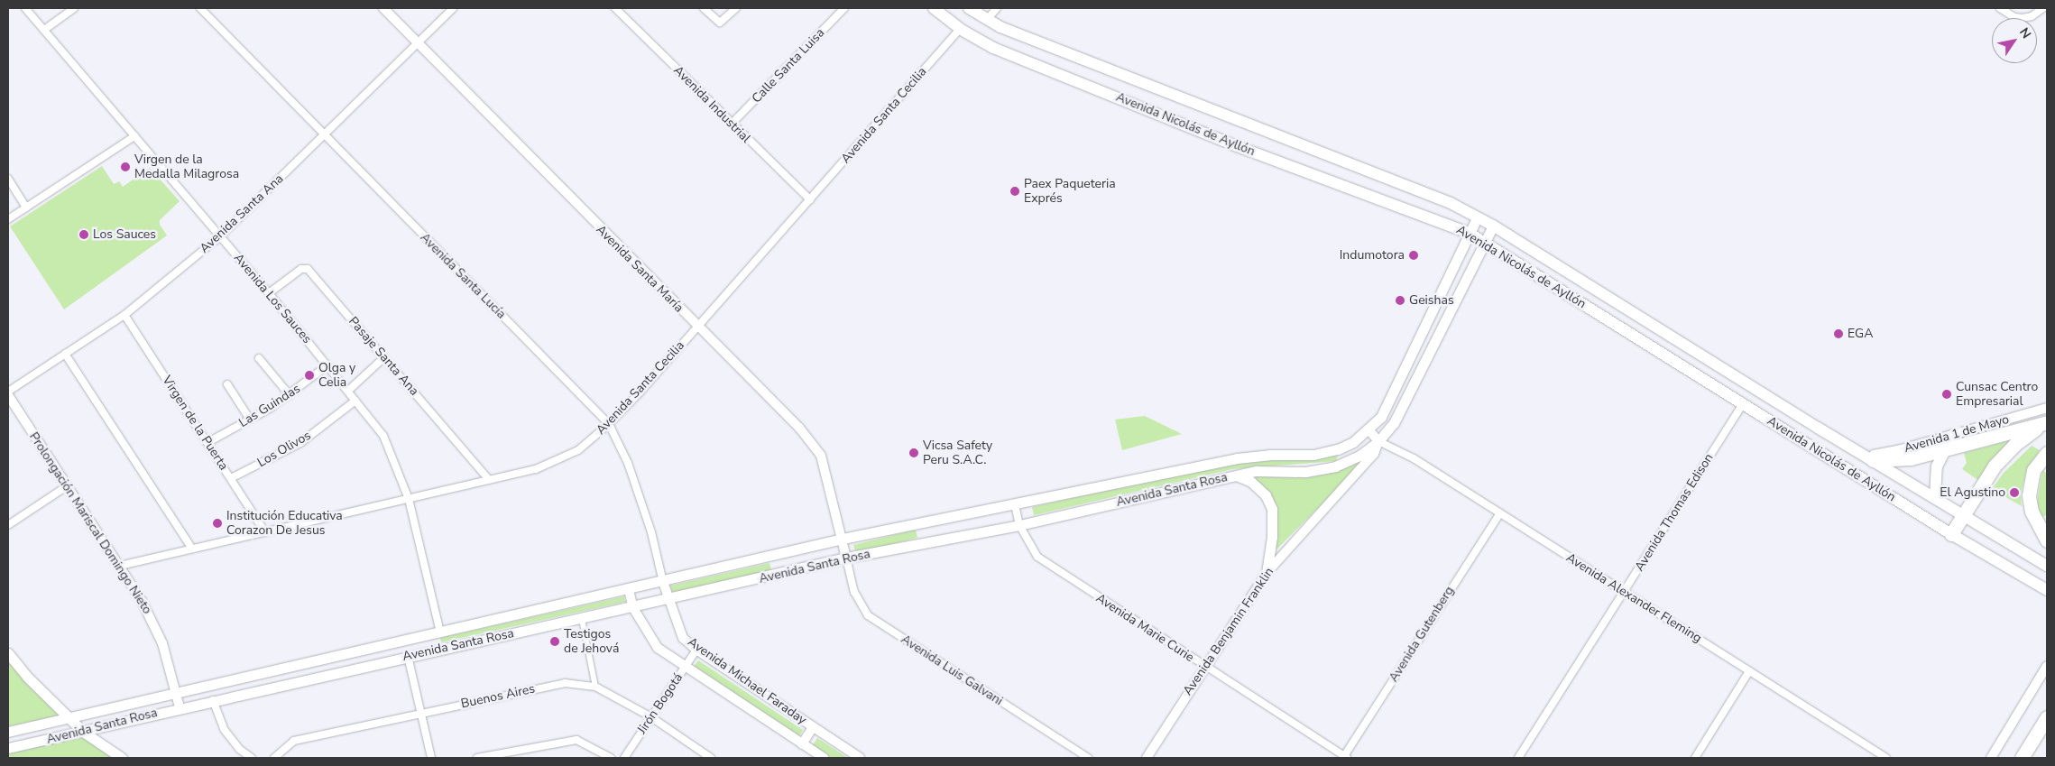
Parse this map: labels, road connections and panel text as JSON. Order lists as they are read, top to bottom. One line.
{"streets":{"main road":["Avenida Nicolás de Ayllón","Avenida Santa Rosa"],"street":["Calle Santa Luisa","Avenida Industrial","Avenida Santa Cecilia","Avenida Santa Ana","Avenida Santa María","Avenida Santa Lucía","Avenida Los Sauces","Pasaje Santa Ana","Las Guindas","Virgen de la Puerta","Avenida 1 de Mayo","Los Olivos","Avenida Thomas Edison","Prolongación Mariscal Domingo Nieto","Avenida Alexander Fleming","Avenida Marie Curie","Avenida Benjamin Franklin","Avenida Gutenberg","Avenida Luis Galvani","Avenida Michael Faraday","Buenos Aires","Jirón Bogotá"]},"crossings":[["Calle Santa Luisa","Avenida Industrial"],["Avenida Industrial","Avenida Santa Cecilia"],["Avenida Santa Cecilia","Avenida Nicolás de Ayllón"],["Avenida Santa Cecilia","Avenida Santa María"],["Avenida Santa Cecilia","Avenida Santa Lucía"],["Avenida Santa Cecilia","Avenida Los Sauces"],["Avenida Santa Cecilia","Pasaje Santa Ana"],["Avenida Santa Cecilia","Virgen de la Puerta"],["Avenida Santa Cecilia","Prolongación Mariscal Domingo Nieto"],["Avenida Nicolás de Ayllón","Avenida 1 de Mayo"],["Avenida Nicolás de Ayllón","Avenida Santa Rosa"],["Avenida Nicolás de Ayllón","Avenida Thomas Edison"],["Avenida Santa Ana","Avenida Santa María"],["Avenida Santa Ana","Avenida Santa Lucía"],["Avenida Santa Ana","Avenida Los Sauces"],["Avenida Santa Ana","Virgen de la Puerta"],["Avenida Santa Ana","Prolongación Mariscal Domingo Nieto"],["Avenida Santa María","Avenida Santa Rosa"],["Avenida Santa María","Avenida Luis Galvani"],["Avenida Santa Lucía","Avenida Santa Rosa"],["Avenida Santa Lucía","Avenida Michael Faraday"],["Avenida Los Sauces","Pasaje Santa Ana"],["Avenida Los Sauces","Las Guindas"],["Avenida Los Sauces","Los Olivos"],["Avenida Los Sauces","Avenida Santa Rosa"],["Las Guindas","Virgen de la Puerta"],["Virgen de la Puerta","Los Olivos"],["Avenida Santa Rosa","Prolongación Mariscal Domingo Nieto"],["Avenida Santa Rosa","Avenida Alexander Fleming"],["Avenida Santa Rosa","Avenida Marie Curie"],["Avenida Santa Rosa","Avenida Benjamin Franklin"],["Avenida Santa Rosa","Avenida Luis Galvani"],["Avenida Santa Rosa","Avenida Michael Faraday"],["Avenida Thomas Edison","Avenida Alexander Fleming"],["Avenida Alexander Fleming","Avenida Benjamin Franklin"],["Avenida Alexander Fleming","Avenida Gutenberg"],["Avenida Marie Curie","Avenida Benjamin Franklin"],["Avenida Marie Curie","Avenida Gutenberg"],["Avenida Michael Faraday","Jirón Bogotá"],["Buenos Aires","Jirón Bogotá"]],"places":["Virgen de la Medalla Milagrosa","Paex Paqueteria Exprés","Los Sauces","Indumotora","Geishas","EGA","Olga y Celia","Cunsac Centro Empresarial","Vicsa Safety Peru S.A.C.","El Agustino","Institución Educativa Corazon De Jesus","Testigos de Jehová"],"north":"top right"}
